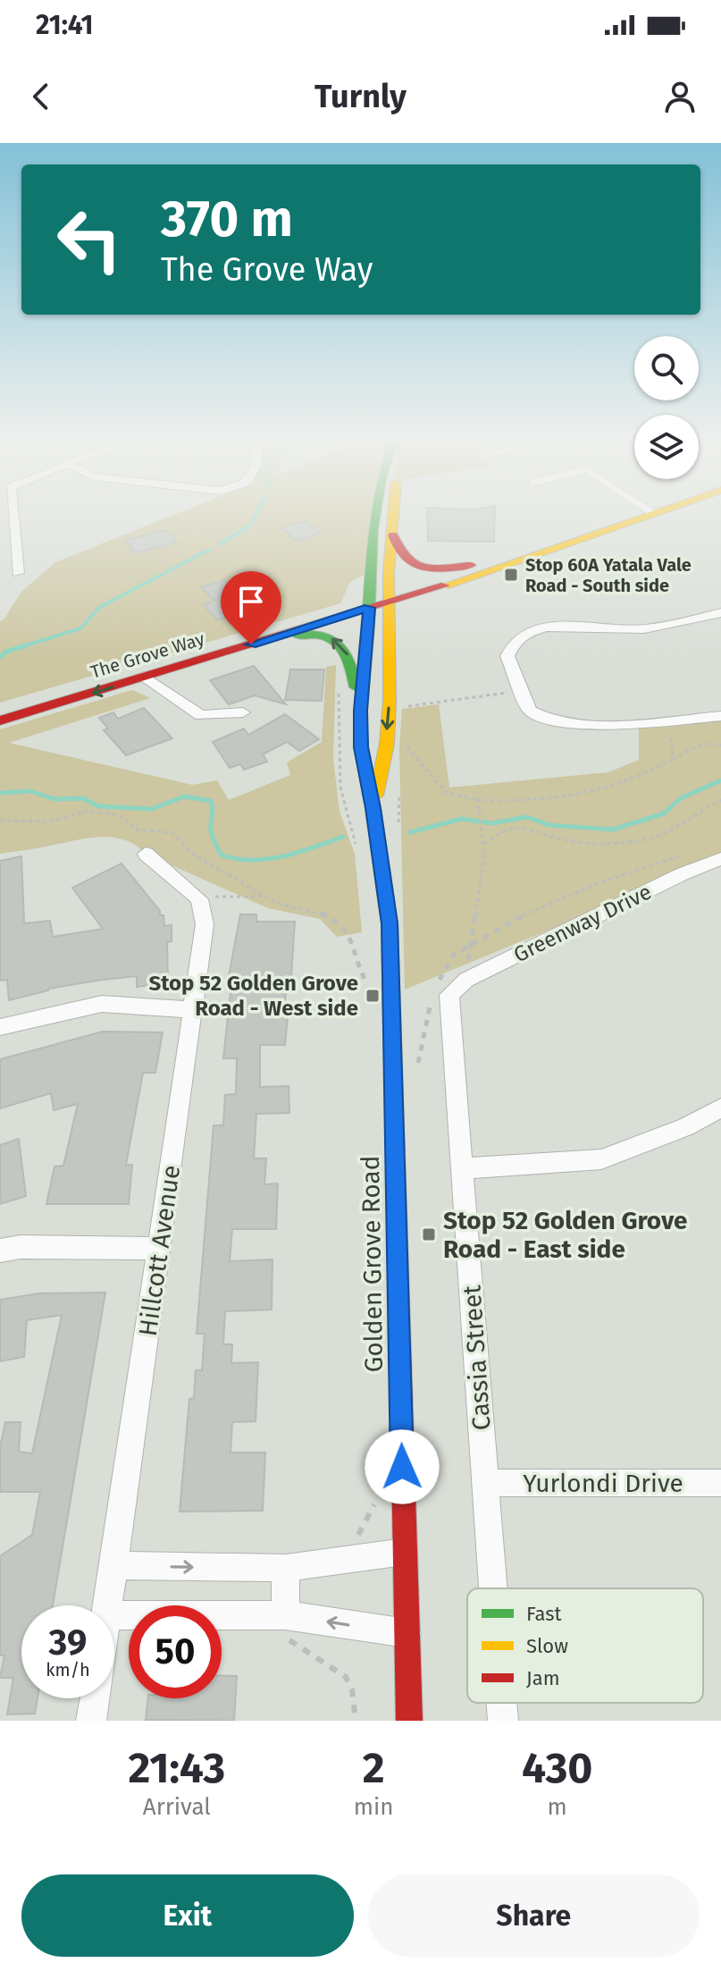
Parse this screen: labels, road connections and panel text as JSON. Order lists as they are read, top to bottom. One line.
{"streets":{"main road":["The Grove Way","Golden Grove Road"],"street":["Greenway Drive","Hillcott Avenue","Cassia Street","Yurlondi Drive"]},"crossings":[["The Grove Way","Golden Grove Road"],["Greenway Drive","Cassia Street"],["Cassia Street","Yurlondi Drive"]],"places":{"transit":["Stop 60A Yatala Vale Road - South side","Stop 52 Golden Grove Road - West side","Stop 52 Golden Grove Road - East side"]},"legend":["Fast","Slow","Jam"],"page":{"status":"21:41","header":"Turnly","turn":["370 m","The Grove Way"],"speed":"39 km/h","limit":"50","eta":["21:43","Arrival","2","min","430","m"],"buttons":["Exit","Share"]}}
